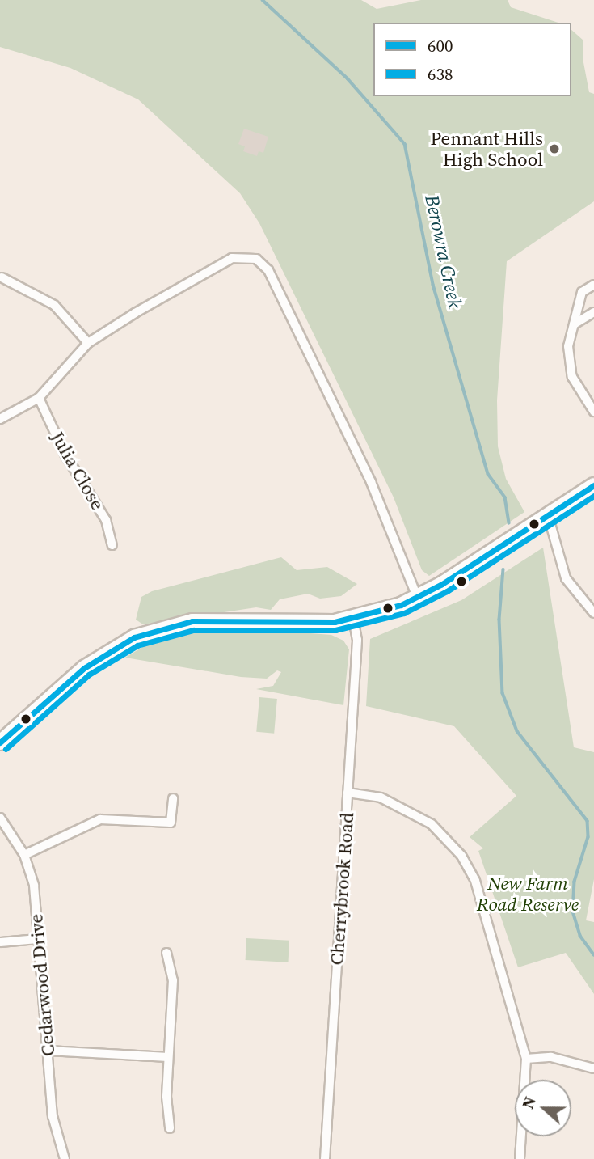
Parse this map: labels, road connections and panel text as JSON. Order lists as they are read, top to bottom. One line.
{"streets":{"street":["Julia Close","Cherrybrook Road","Cedarwood Drive"]},"water":["Berowra Creek"],"parks":["New Farm Road Reserve"],"places":["Pennant Hills High School"],"lines":["transit line 600","transit line 638"],"legend":["600","638"],"north":"left"}
